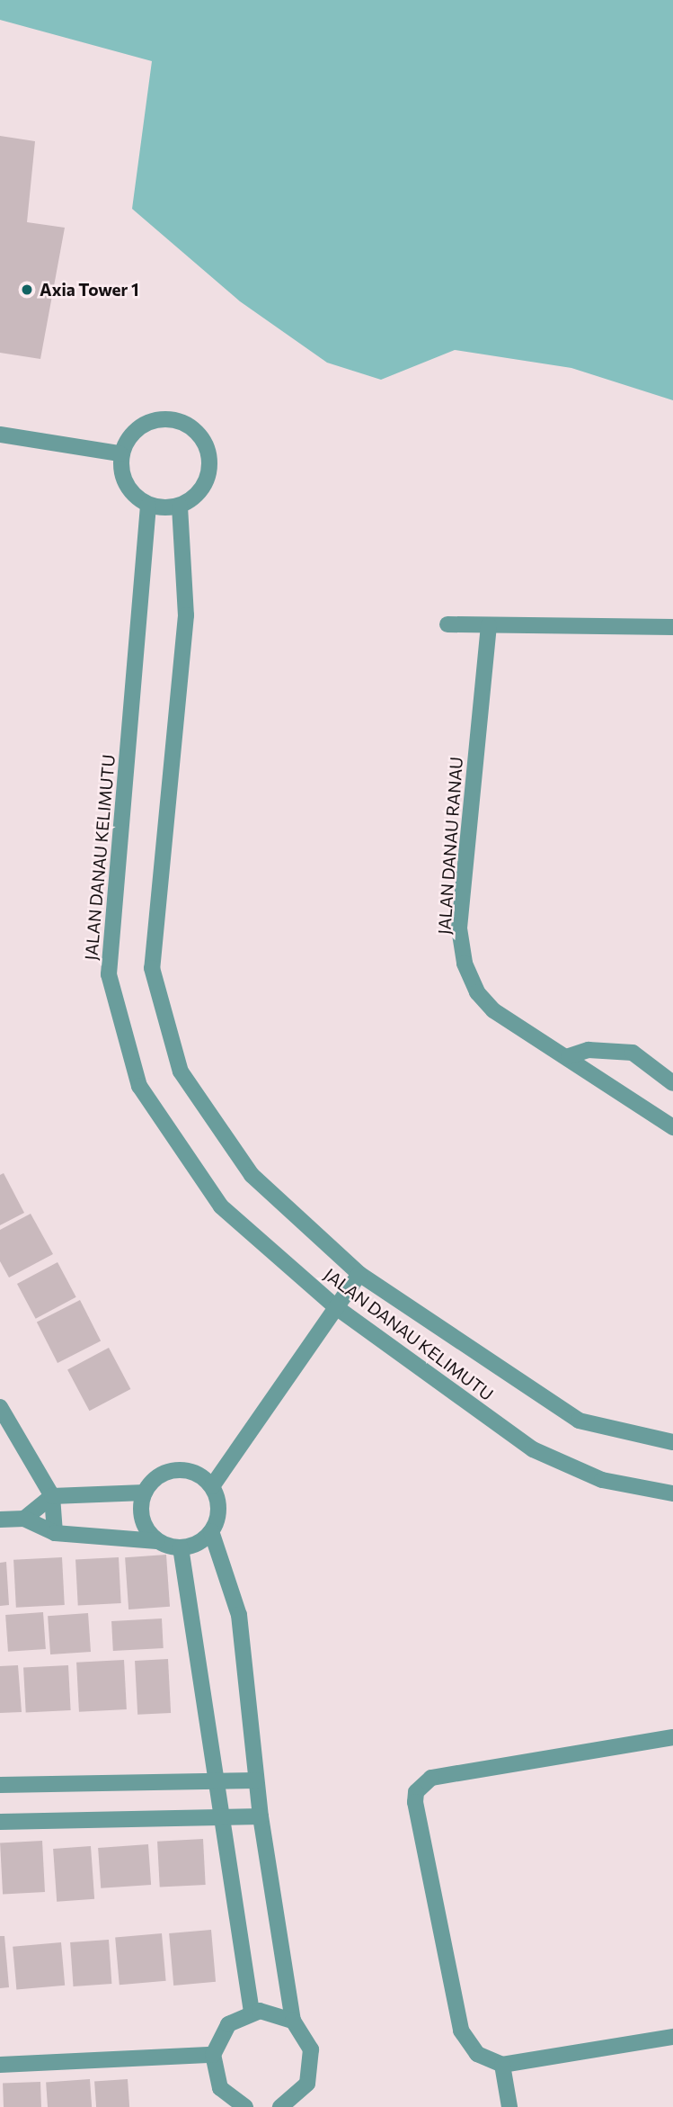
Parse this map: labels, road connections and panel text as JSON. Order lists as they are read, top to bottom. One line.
{"streets":{"street":["JALAN DANAU RANAU","JALAN DANAU KELIMUTU"]},"places":["Axia Tower 1"]}
